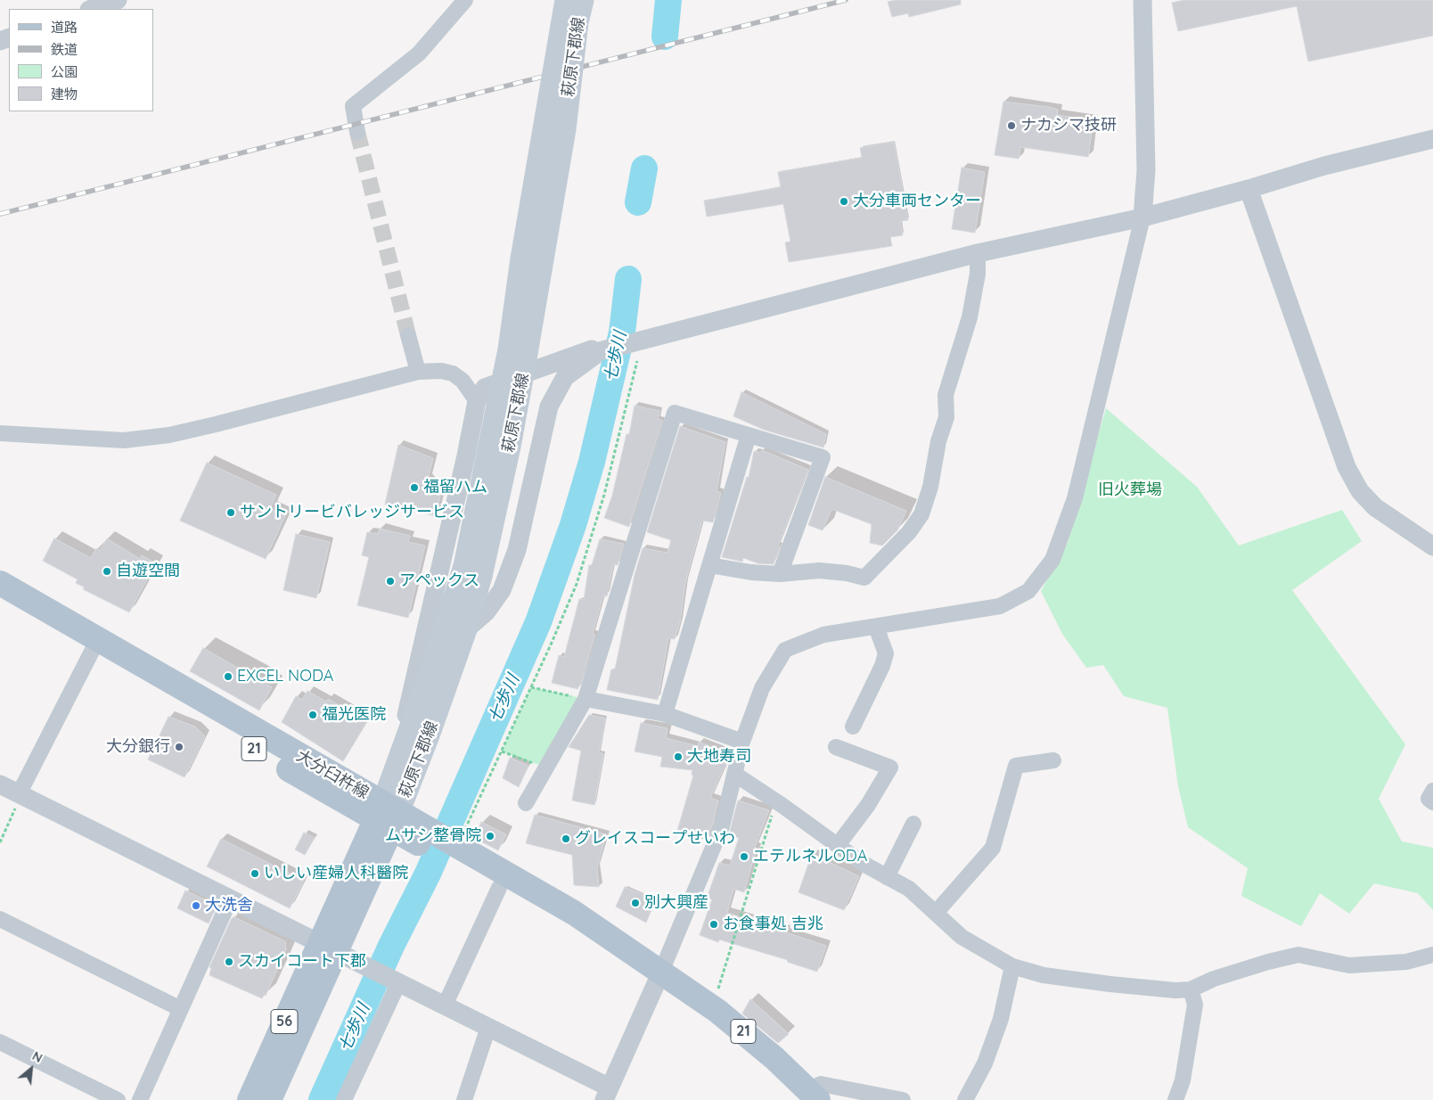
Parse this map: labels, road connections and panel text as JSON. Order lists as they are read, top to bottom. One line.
{"streets":{"main road":["萩原下郡線","21","大分臼杵線","56"]},"crossings":[["萩原下郡線","大分臼杵線"],["萩原下郡線","56"],["大分臼杵線","56"]],"water":["七歩川"],"parks":["旧火葬場"],"places":["ナカシマ技研","大分車両センター","福留ハム","サントリービバレッジサービス","自遊空間","アペックス","EXCEL NODA","福光医院","大分銀行","大地寿司","ムサシ整骨院","グレイスコープせいわ","エテルネルODA","いしい産婦人科醫院","別大興産","大洗舎","お食事処 吉兆","スカイコート下郡"],"legend":["道路","鉄道","公園","建物"],"north":"top right"}
